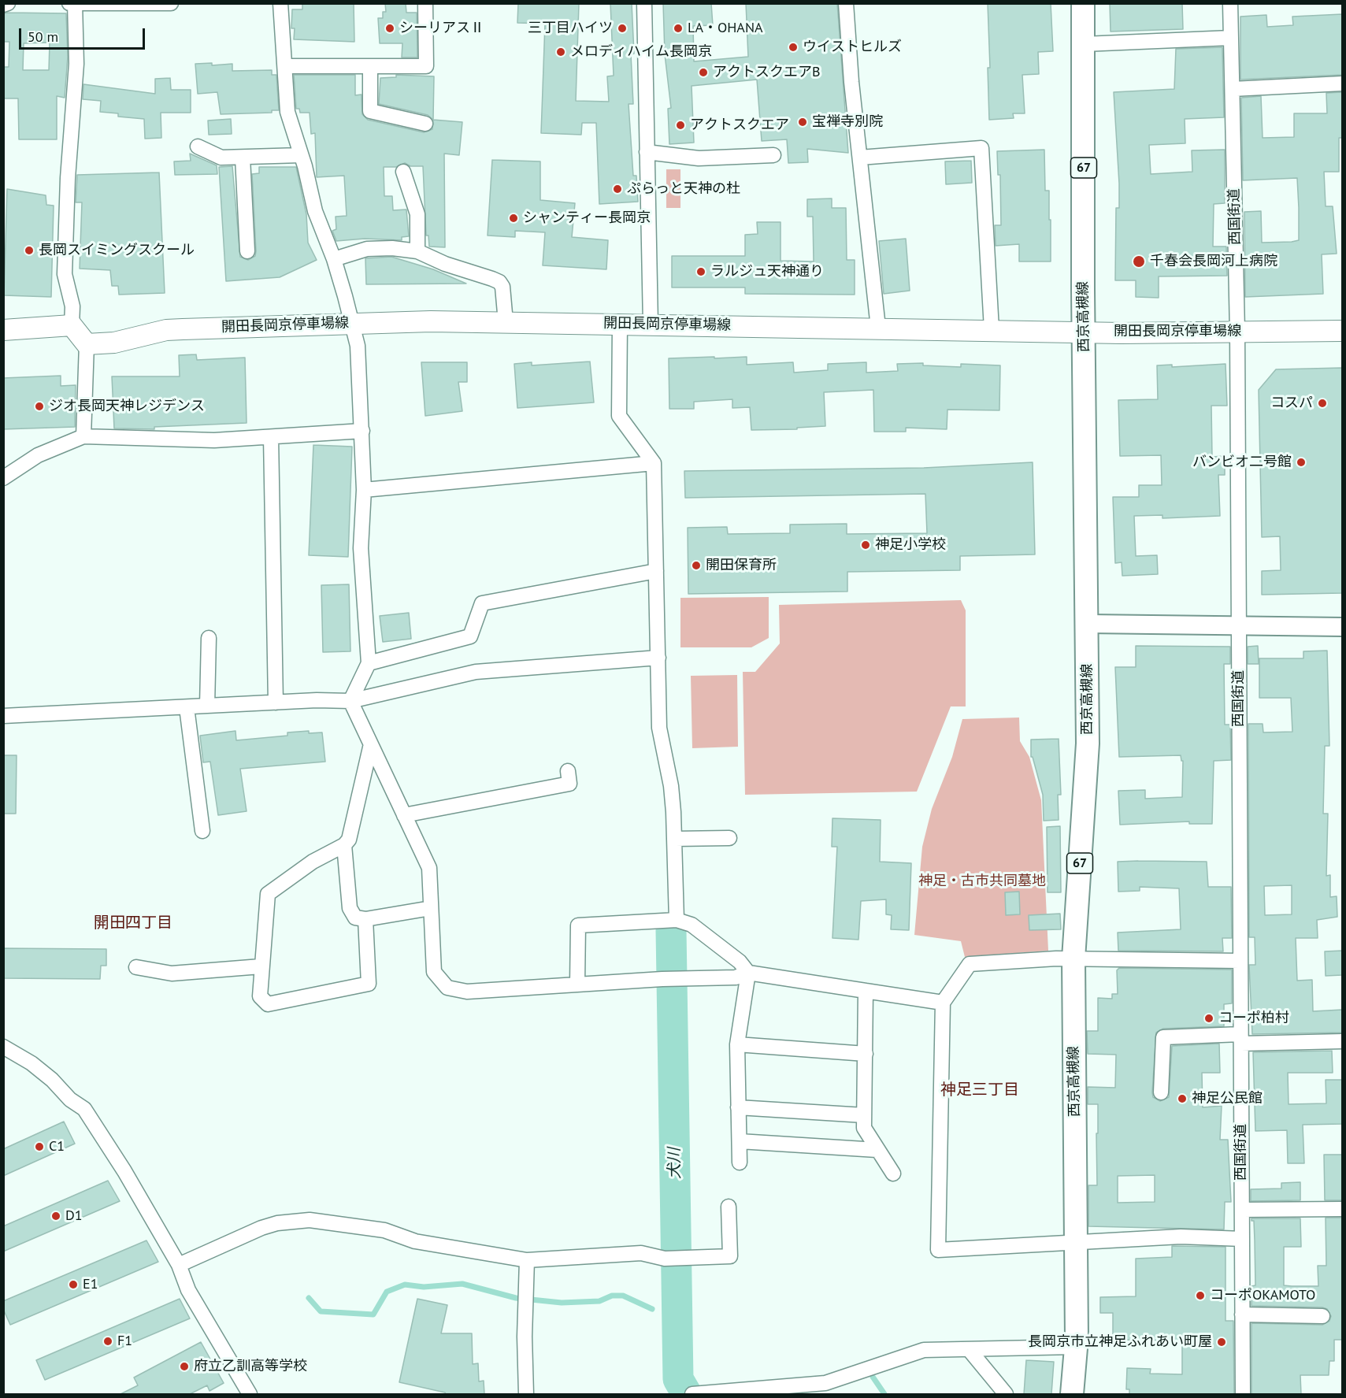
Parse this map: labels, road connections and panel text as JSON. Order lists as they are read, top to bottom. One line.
{"streets":{"main road":["67","西京高槻線","開田長岡京停車場線"],"street":["西国街道"]},"crossings":[["西国街道","開田長岡京停車場線"],["西京高槻線","開田長岡京停車場線"]],"districts":["開田四丁目","神足三丁目"],"water":["犬川"],"parks":["神足・古市共同墓地"],"places":["シーリアスⅡ","三丁目ハイツ","LA・OHANA","ウイストヒルズ","メロディハイム長岡京","アクトスクエアB","宝禅寺別院","アクトスクエア","ぷらっと天神の杜","シャンティー長岡京","長岡スイミングスクール","千春会長岡河上病院","ラルジュ天神通り","コスパ","ジオ長岡天神レジデンス","バンビオ二号館","神足小学校","開田保育所","コーポ柏村","神足公民館","C1","D1","E1","コーポOKAMOTO","F1","長岡京市立神足ふれあい町屋","府立乙訓高等学校"],"scale_bar":"50 m"}
